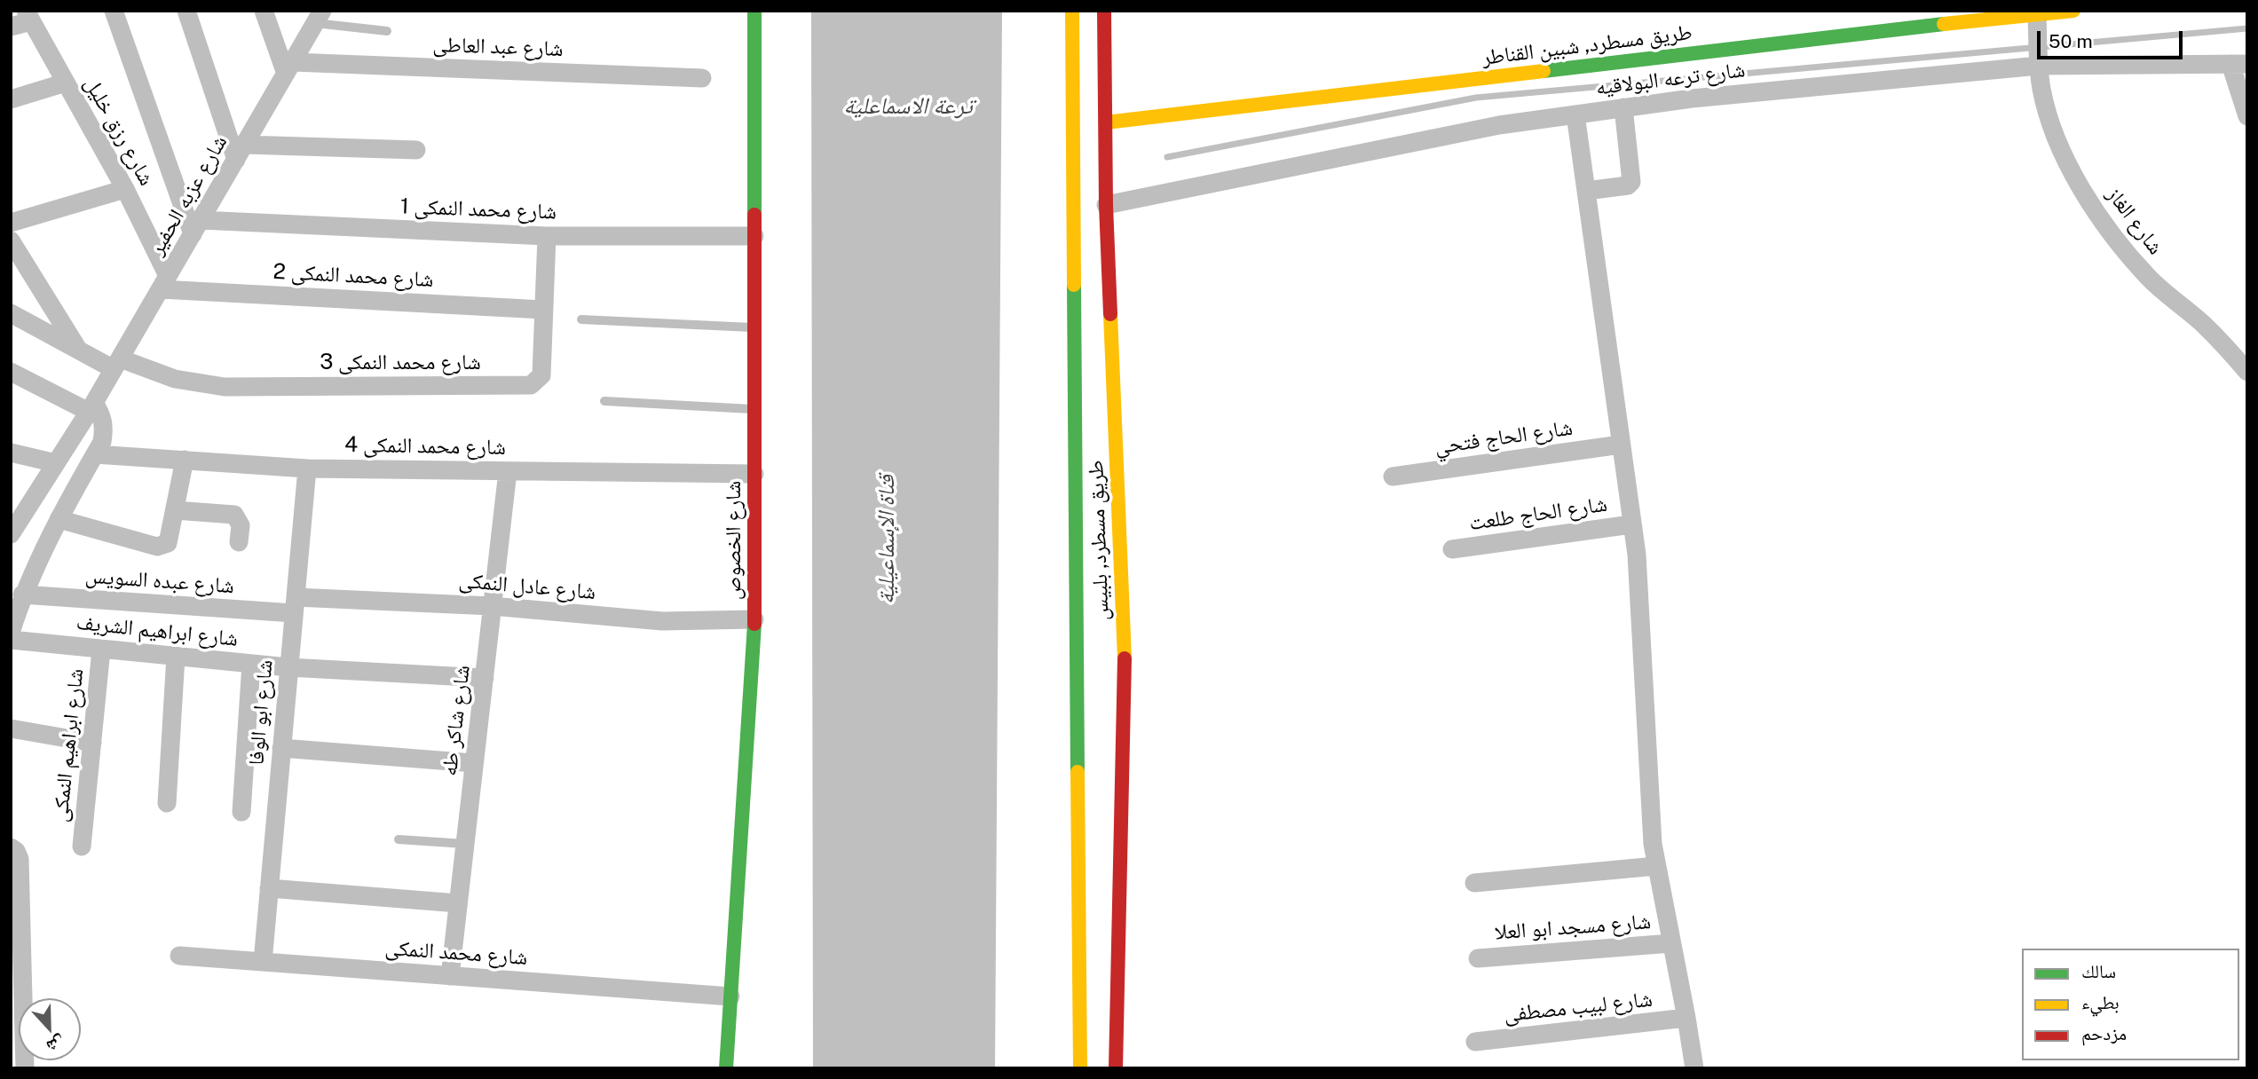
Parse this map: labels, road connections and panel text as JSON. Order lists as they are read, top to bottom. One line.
{"streets":{"main road":["طريق مسطرد, شبين القناطر","شارع الخصوص","طريق مسطرد, بلبيس"],"street":["شارع عبد العاطى","شارع ترعه البولاقيه","شارع رزق خليل","شارع عزبه الحفير","شارع محمد النمكى 1","شارع الغاز","شارع محمد النمكى 2","شارع محمد النمكى 3","شارع الحاج فتحي","شارع محمد النمكى 4","شارع الحاج طلعت","شارع عبده السويس","شارع عادل النمكى","شارع ابراهيم الشريف","شارع ابو الوفا","شارع شاكر طه","شارع ابراهيم النمكى","شارع مسجد ابو العلا","شارع محمد النمكى","شارع لبيب مصطفى"]},"crossings":[["طريق مسطرد, شبين القناطر","شارع الغاز"],["طريق مسطرد, شبين القناطر","طريق مسطرد, بلبيس"],["شارع عبد العاطى","شارع عزبه الحفير"],["شارع ترعه البولاقيه","شارع الغاز"],["شارع ترعه البولاقيه","طريق مسطرد, بلبيس"],["شارع رزق خليل","شارع عزبه الحفير"],["شارع رزق خليل","شارع محمد النمكى 2"],["شارع عزبه الحفير","شارع محمد النمكى 1"],["شارع عزبه الحفير","شارع محمد النمكى 2"],["شارع عزبه الحفير","شارع محمد النمكى 3"],["شارع محمد النمكى 1","شارع محمد النمكى 3"],["شارع محمد النمكى 1","شارع الخصوص"],["شارع محمد النمكى 2","شارع محمد النمكى 3"],["شارع محمد النمكى 4","شارع الخصوص"],["شارع محمد النمكى 4","شارع ابو الوفا"],["شارع محمد النمكى 4","شارع شاكر طه"],["شارع الخصوص","شارع عادل النمكى"],["شارع الخصوص","شارع محمد النمكى"],["شارع عبده السويس","شارع عادل النمكى"],["شارع عبده السويس","شارع ابو الوفا"],["شارع عادل النمكى","شارع ابو الوفا"],["شارع عادل النمكى","شارع شاكر طه"],["شارع ابراهيم الشريف","شارع ابو الوفا"],["شارع ابراهيم الشريف","شارع شاكر طه"],["شارع ابراهيم الشريف","شارع ابراهيم النمكى"],["شارع ابو الوفا","شارع محمد النمكى"],["شارع شاكر طه","شارع محمد النمكى"]],"water":["ترعة الاسماعلية","قناة الإسماعيلية"],"legend":["سالك","بطيء","مزدحم"],"scale_bar":"50 m","north":"bottom"}
